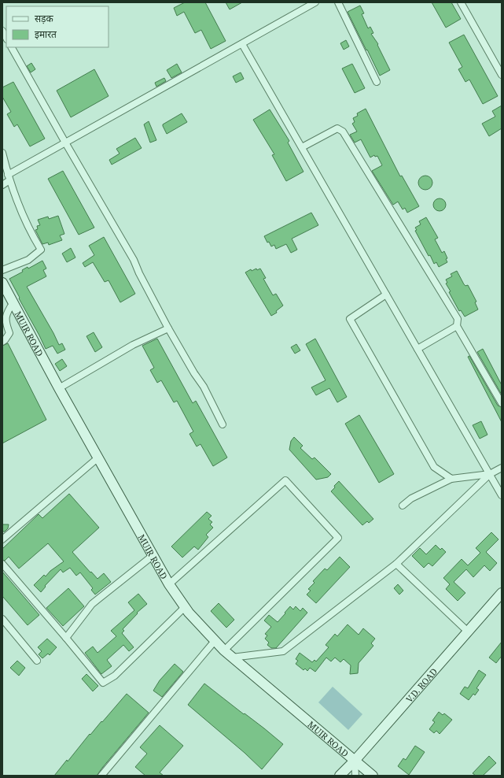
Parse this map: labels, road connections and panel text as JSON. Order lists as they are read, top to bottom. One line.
{"streets":{"main road":["MUIR ROAD","V.D. ROAD"]},"crossings":[["MUIR ROAD","V.D. ROAD"]],"legend":["सड़क","इमारत"]}
